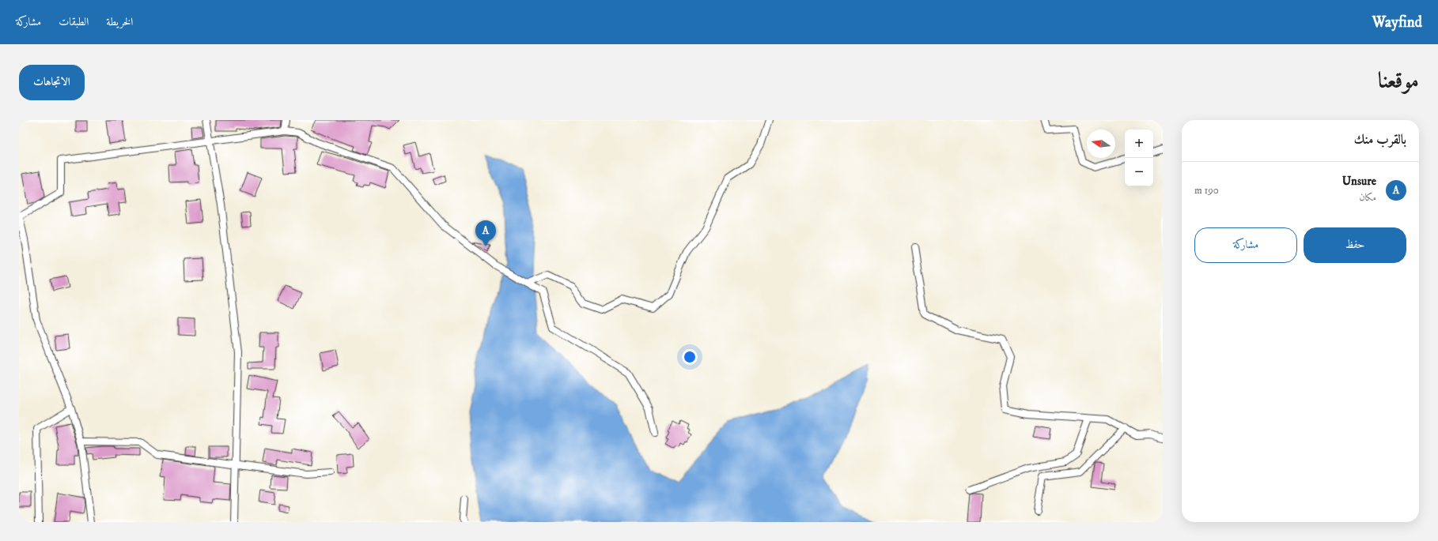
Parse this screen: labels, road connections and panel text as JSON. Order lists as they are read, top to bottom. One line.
{"north":"left","page":{"header":"Wayfind","nav":["الخريطة","الطبقات","مشاركة"],"title":"موقعنا","buttons":["الاتجاهات",["حفظ","مشاركة"]],"heading":"بالقرب منك","map_buttons":["+","−"],"list":[{"mark":"A","name":"Unsure","note":"مكان","value":"190 m"}],"pins":"A"}}
